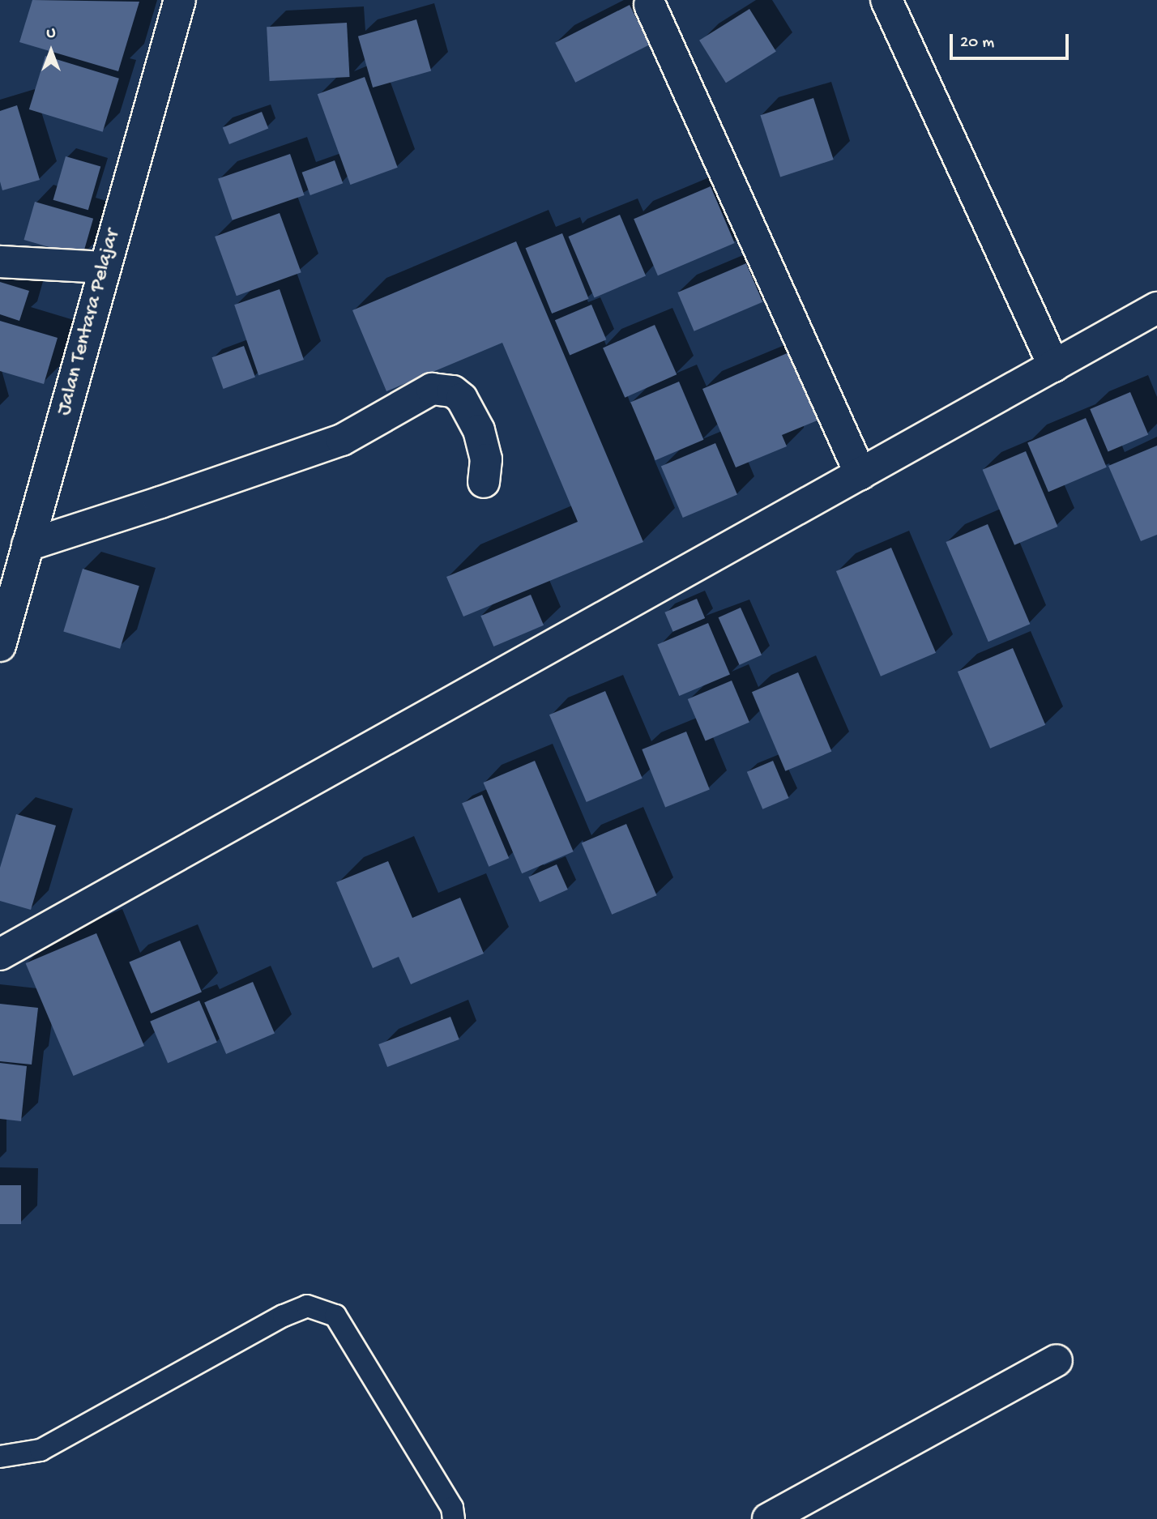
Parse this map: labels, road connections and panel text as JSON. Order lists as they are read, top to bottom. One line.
{"streets":{"main road":["Jalan Tentara Pelajar"]},"scale_bar":"20 m","north":"top"}
